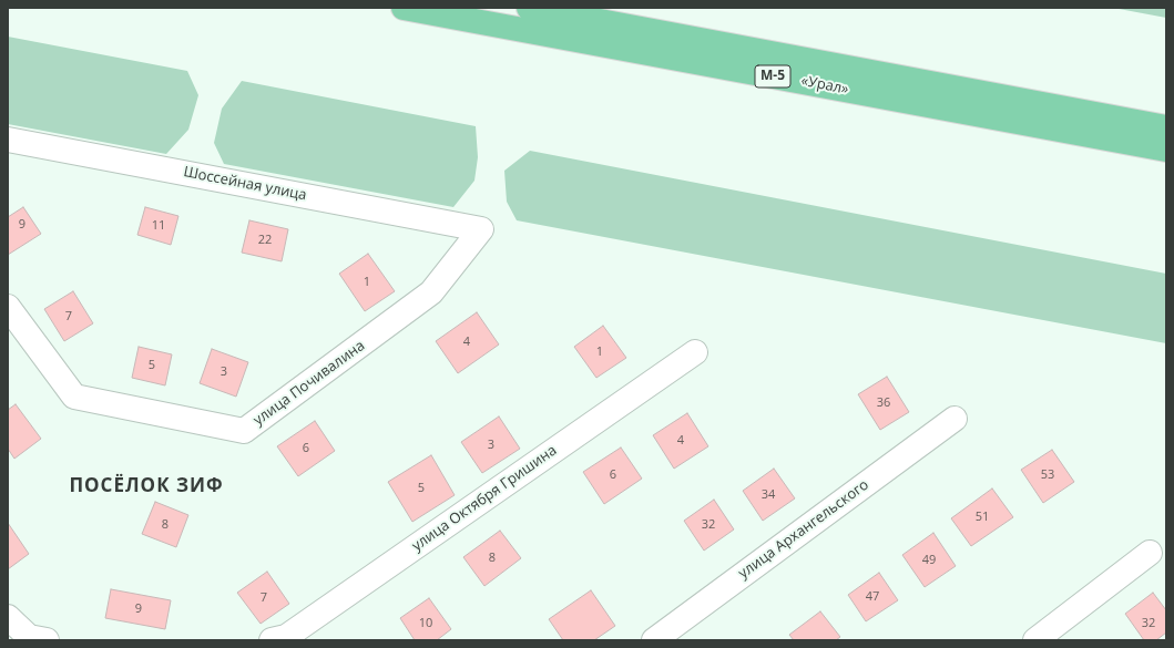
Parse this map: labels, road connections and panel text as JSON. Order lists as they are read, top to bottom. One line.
{"streets":{"highway":["М-5","«Урал»"],"street":["Шоссейная улица","улица Почивалина","улица Октября Гришина","улица Архангельского"]},"crossings":[["Шоссейная улица","улица Почивалина"]],"districts":["ПОСЁЛОК ЗИФ"],"house_numbers":["9","11","22","1","7","4","1","5","3","36","4","3","6","6","53","5","34","51","8","32","8","49","47","7","9","10","32"]}
